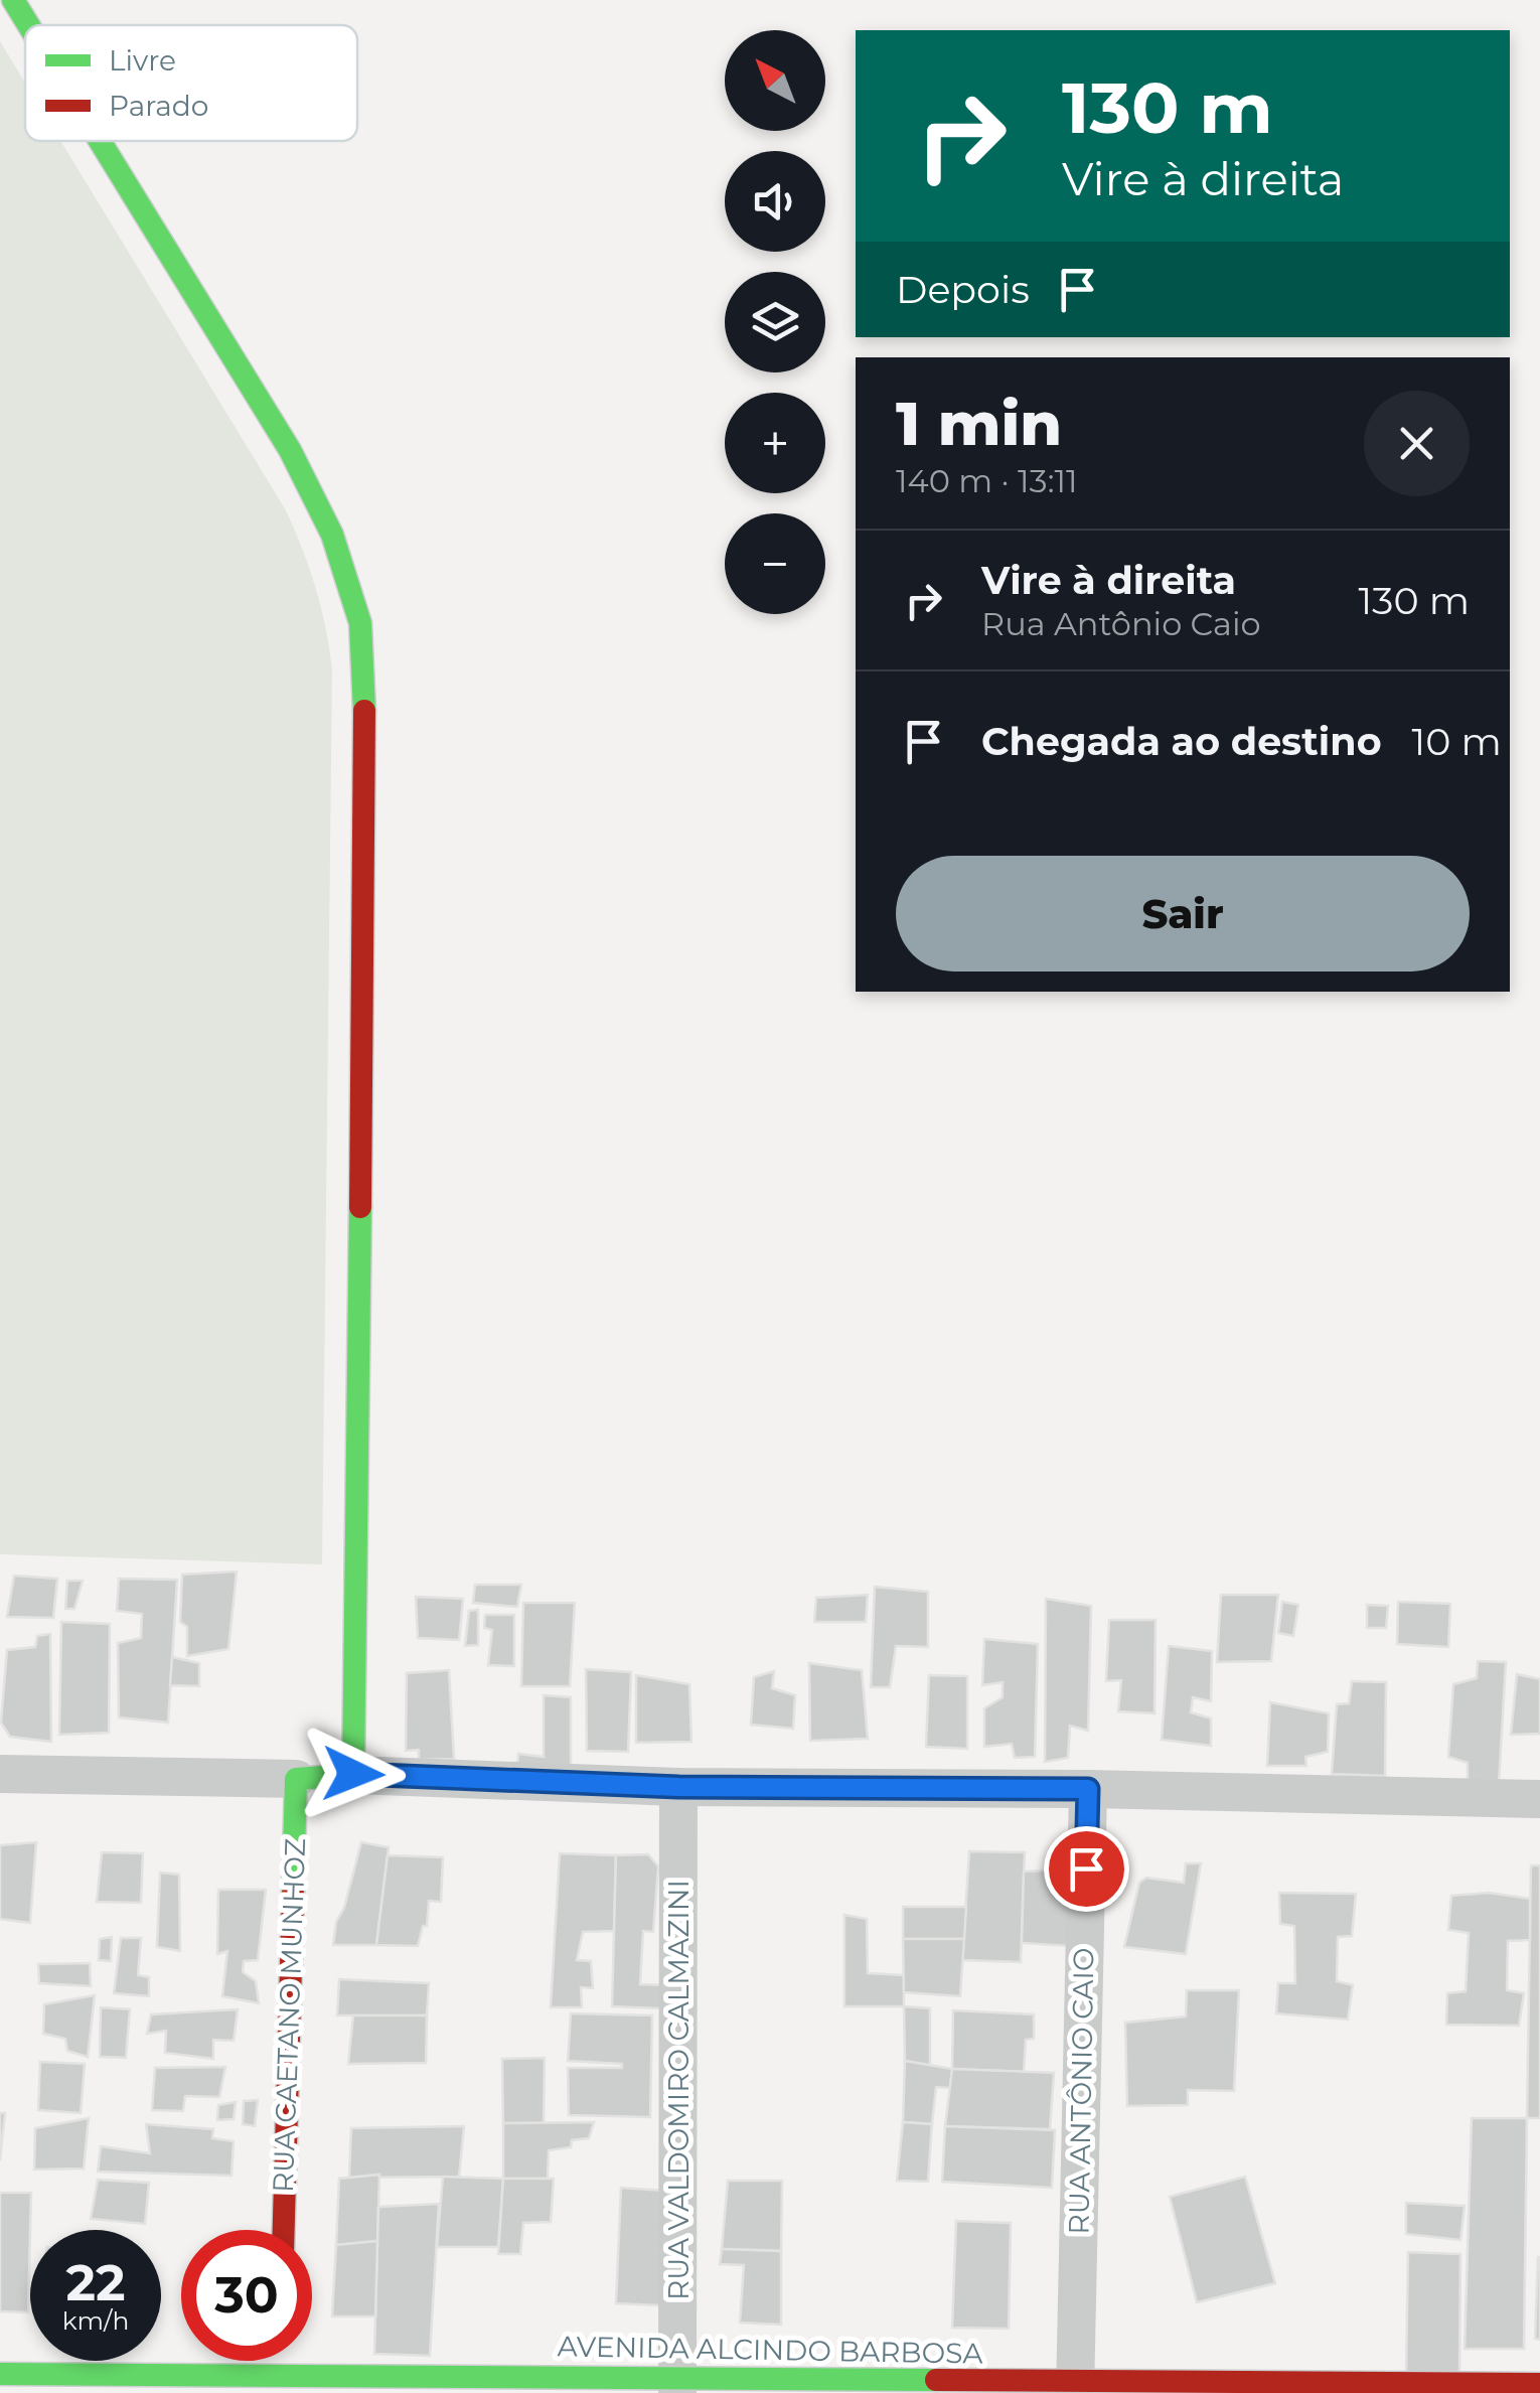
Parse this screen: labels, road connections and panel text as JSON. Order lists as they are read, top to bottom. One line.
{"streets":{"street":["RUA CAETANO MUNHOZ","RUA VALDOMIRO CALMAZINI","RUA ANTÔNIO CAIO","AVENIDA ALCINDO BARBOSA"]},"crossings":[["RUA VALDOMIRO CALMAZINI","AVENIDA ALCINDO BARBOSA"],["RUA ANTÔNIO CAIO","AVENIDA ALCINDO BARBOSA"]],"legend":["Livre","Parado"],"north":"top left","page":{"map_buttons":["+","−"],"turn":["130 m","Vire à direita"],"then":"Depois","heading":["1 min","140 m · 13:11"],"list":[{"name":"Vire à direita","note":"Rua Antônio Caio","value":"130 m"},{"name":"Chegada ao destino","value":"10 m"}],"buttons":"Sair","speed":"22 km/h","limit":"30"}}
